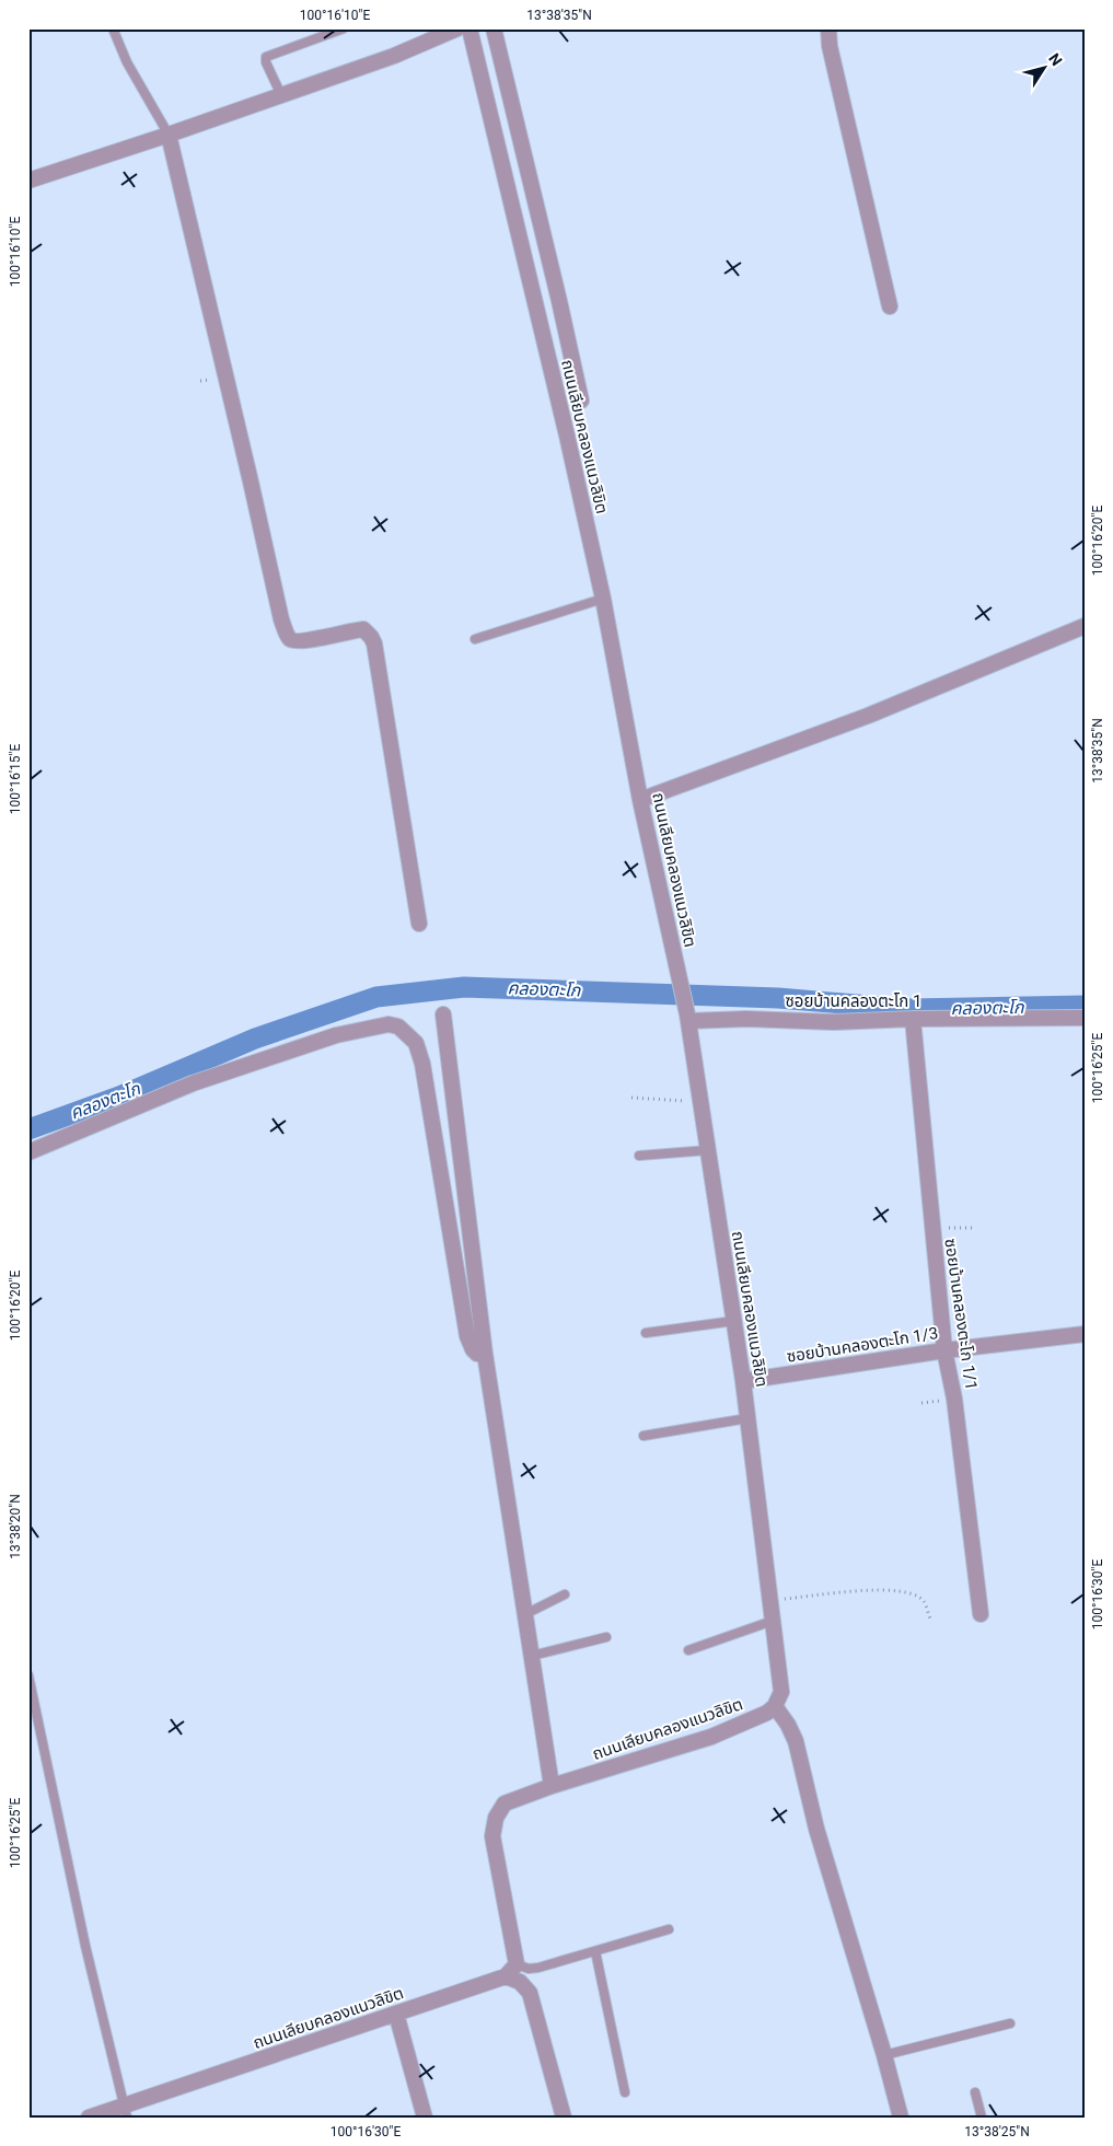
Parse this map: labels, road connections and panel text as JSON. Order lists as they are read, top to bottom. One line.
{"streets":{"street":["ถนนเลียบคลองแนวลิขิต","ซอยบ้านคลองตะโก 1","ซอยบ้านคลองตะโก 1/1","ซอยบ้านคลองตะโก 1/3"]},"crossings":[["ถนนเลียบคลองแนวลิขิต","ซอยบ้านคลองตะโก 1"],["ถนนเลียบคลองแนวลิขิต","ซอยบ้านคลองตะโก 1/3"],["ซอยบ้านคลองตะโก 1","ซอยบ้านคลองตะโก 1/1"],["ซอยบ้านคลองตะโก 1/1","ซอยบ้านคลองตะโก 1/3"]],"water":["คลองตะโก"],"north":"top right","coordinates":["100°16'10\"E","13°38'35\"N","100°16'20\"E","100°16'15\"E","100°16'25\"E","13°38'20\"N","100°16'30\"E","13°38'25\"N"]}
